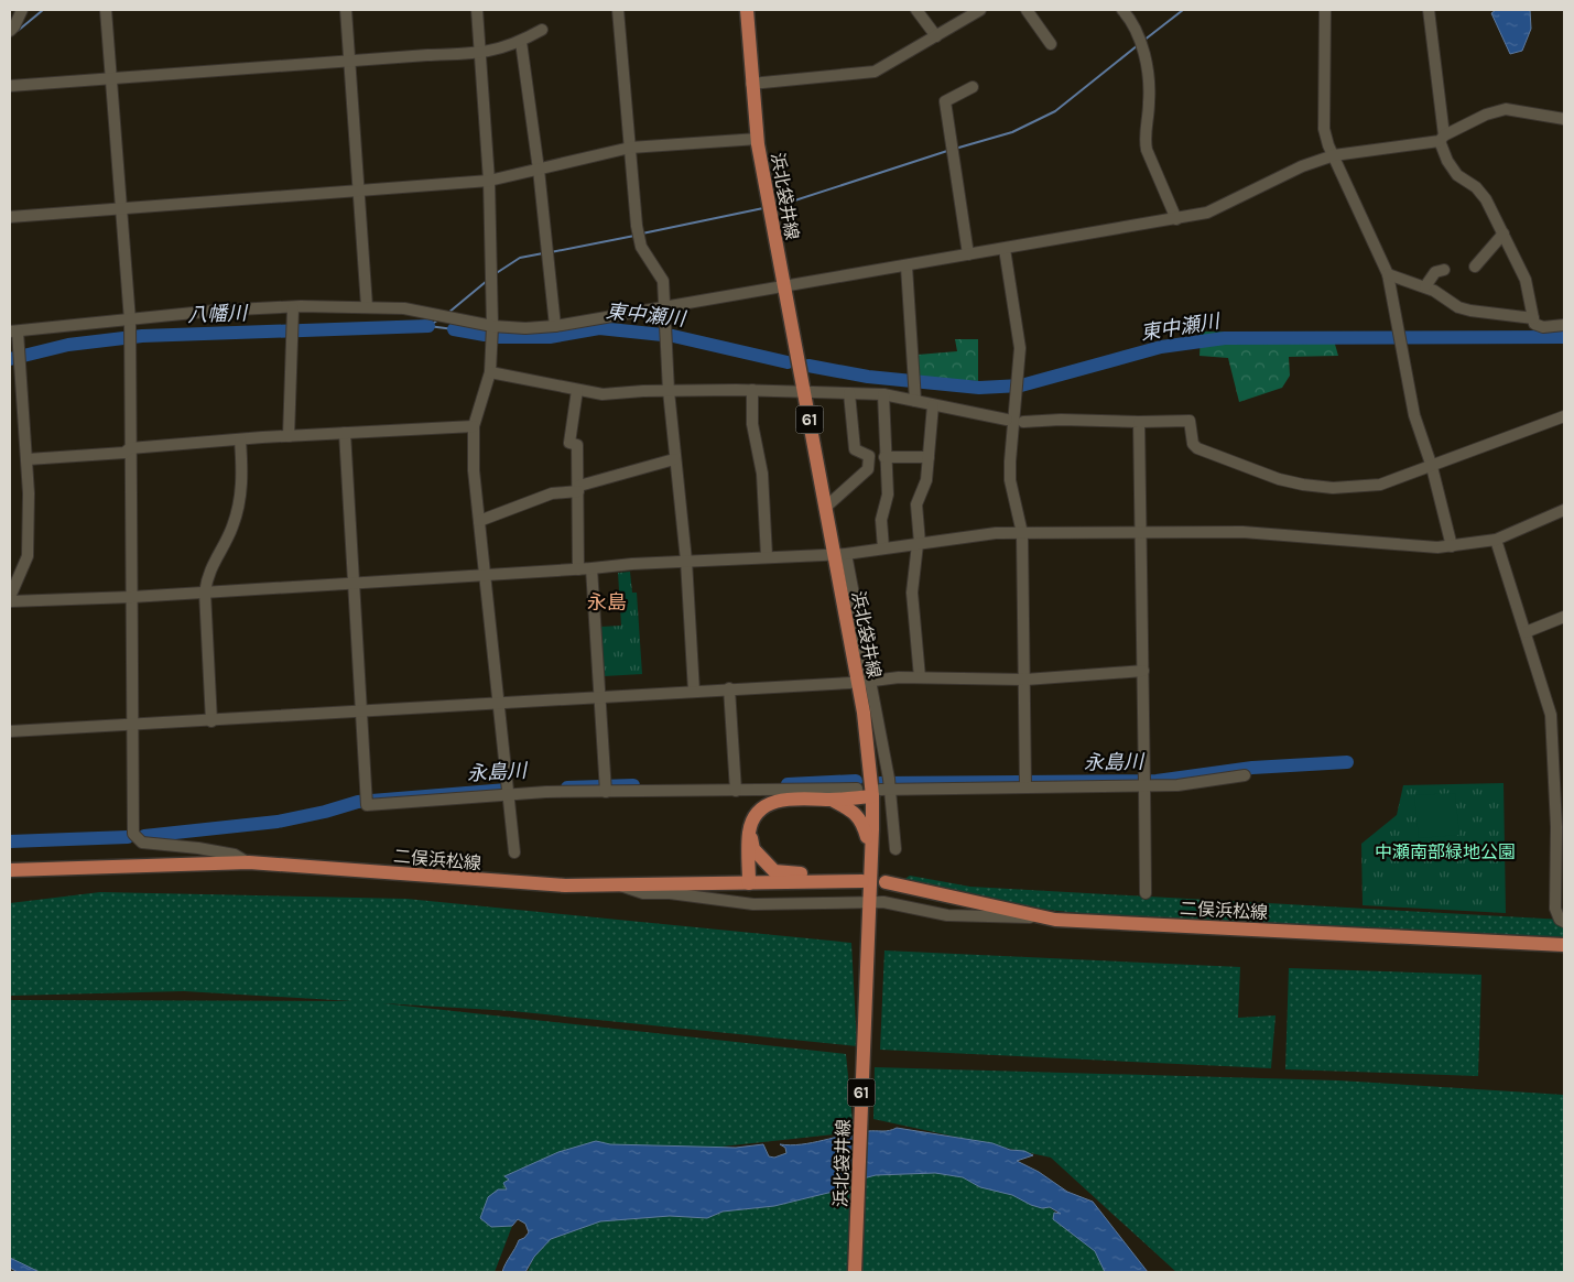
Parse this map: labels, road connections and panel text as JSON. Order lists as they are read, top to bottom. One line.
{"streets":{"main road":["浜北袋井線","61","二俣浜松線"]},"districts":["永島"],"water":["八幡川","東中瀬川","永島川"],"parks":["中瀬南部緑地公園"]}
